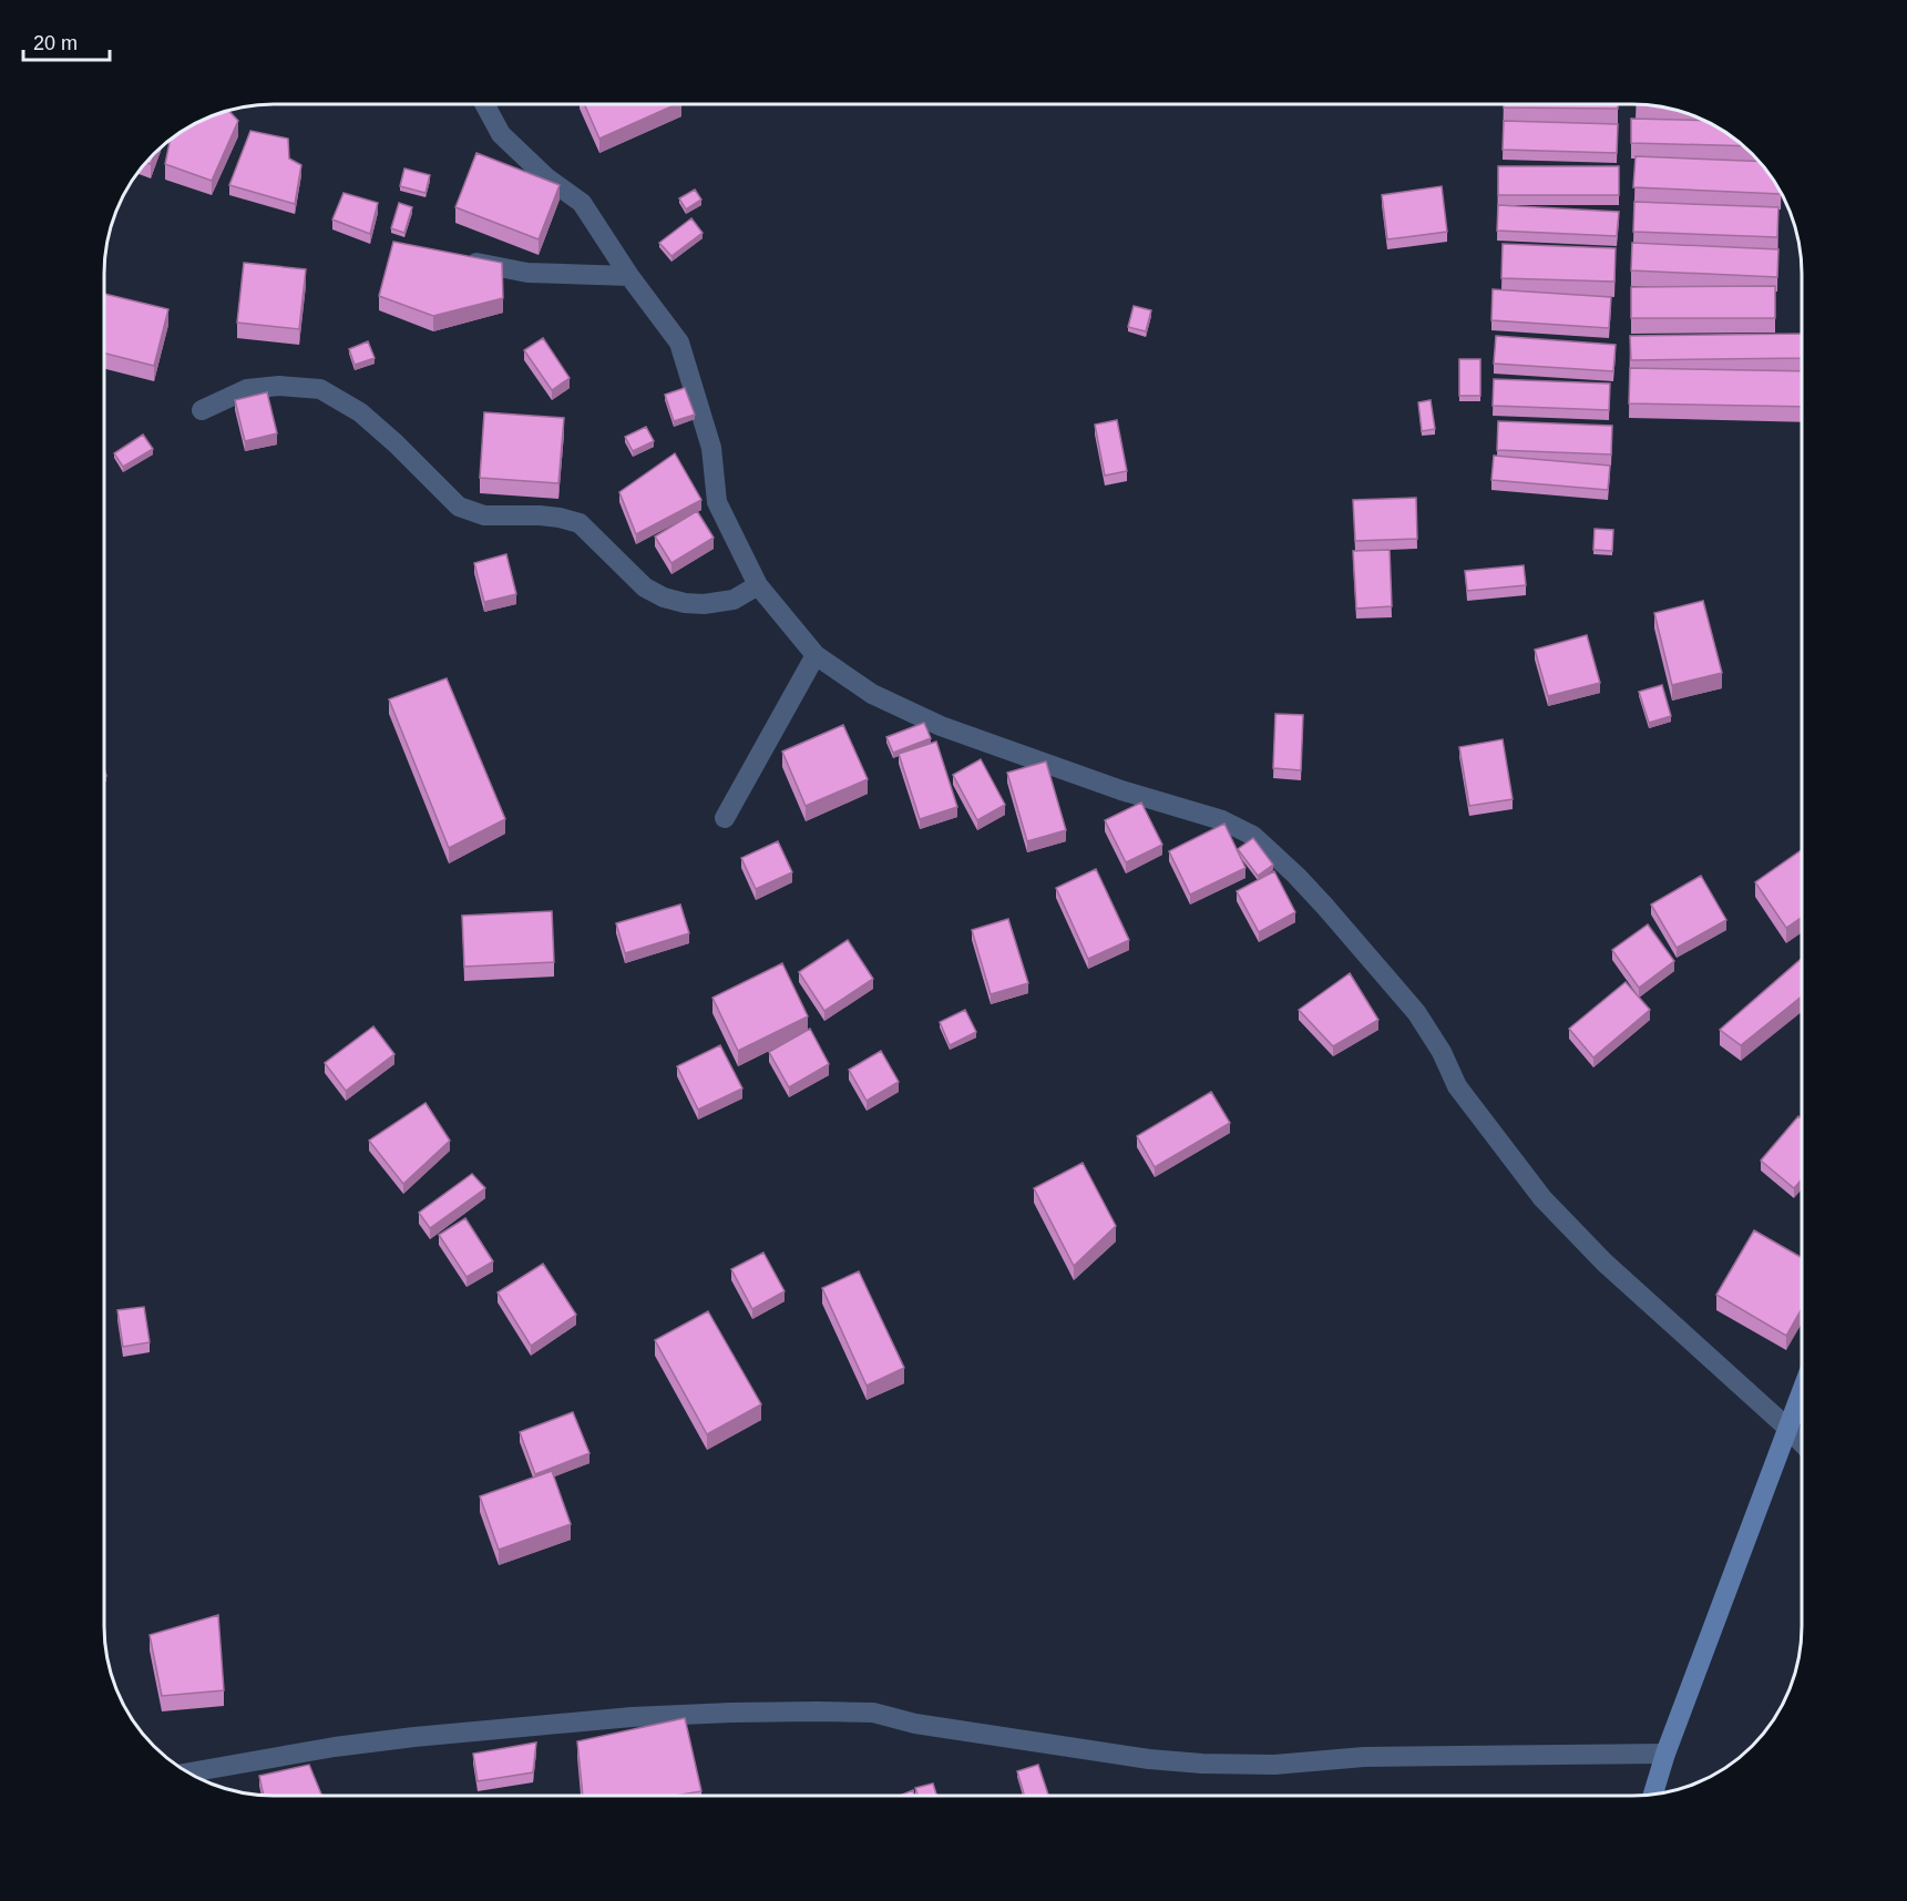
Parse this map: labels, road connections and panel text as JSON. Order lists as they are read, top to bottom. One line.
{"scale_bar":"20 m"}
